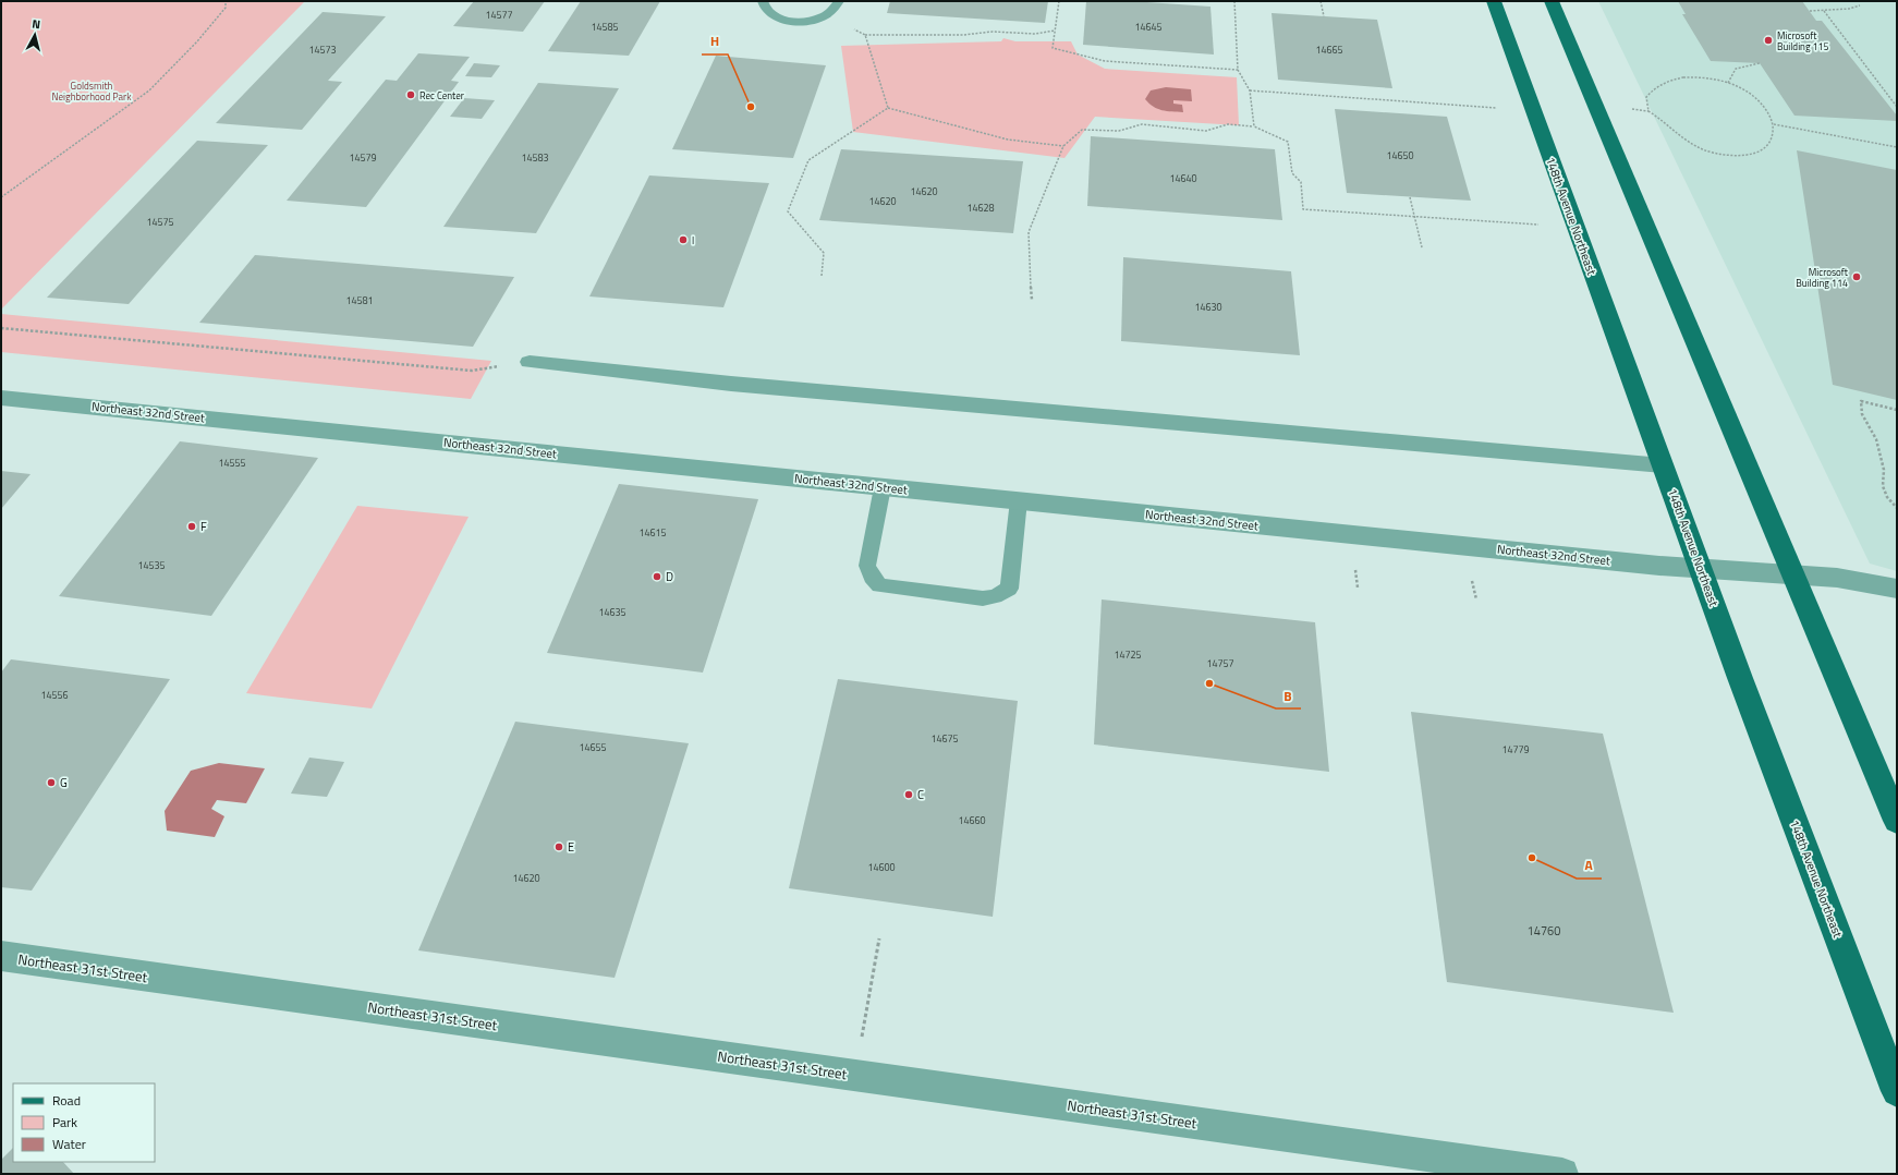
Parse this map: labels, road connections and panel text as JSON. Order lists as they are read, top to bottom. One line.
{"streets":{"main road":["148th Avenue Northeast"],"street":["Northeast 32nd Street","Northeast 31st Street"]},"crossings":[["148th Avenue Northeast","Northeast 32nd Street"]],"parks":["Goldsmith Neighborhood Park"],"places":["Microsoft Building 115","Rec Center","H","I","Microsoft Building 114","F","D","B","G","C","E","A"],"house_numbers":["14577","14585","14645","14573","14665","14650","14579","14583","14640","14620","14620","14628","14575","14581","14630","14555","14615","14535","14635","14725","14757","14556","14675","14655","14779","14660","14600","14620","14760"],"legend":["Road","Park","Water"],"north":"top"}
